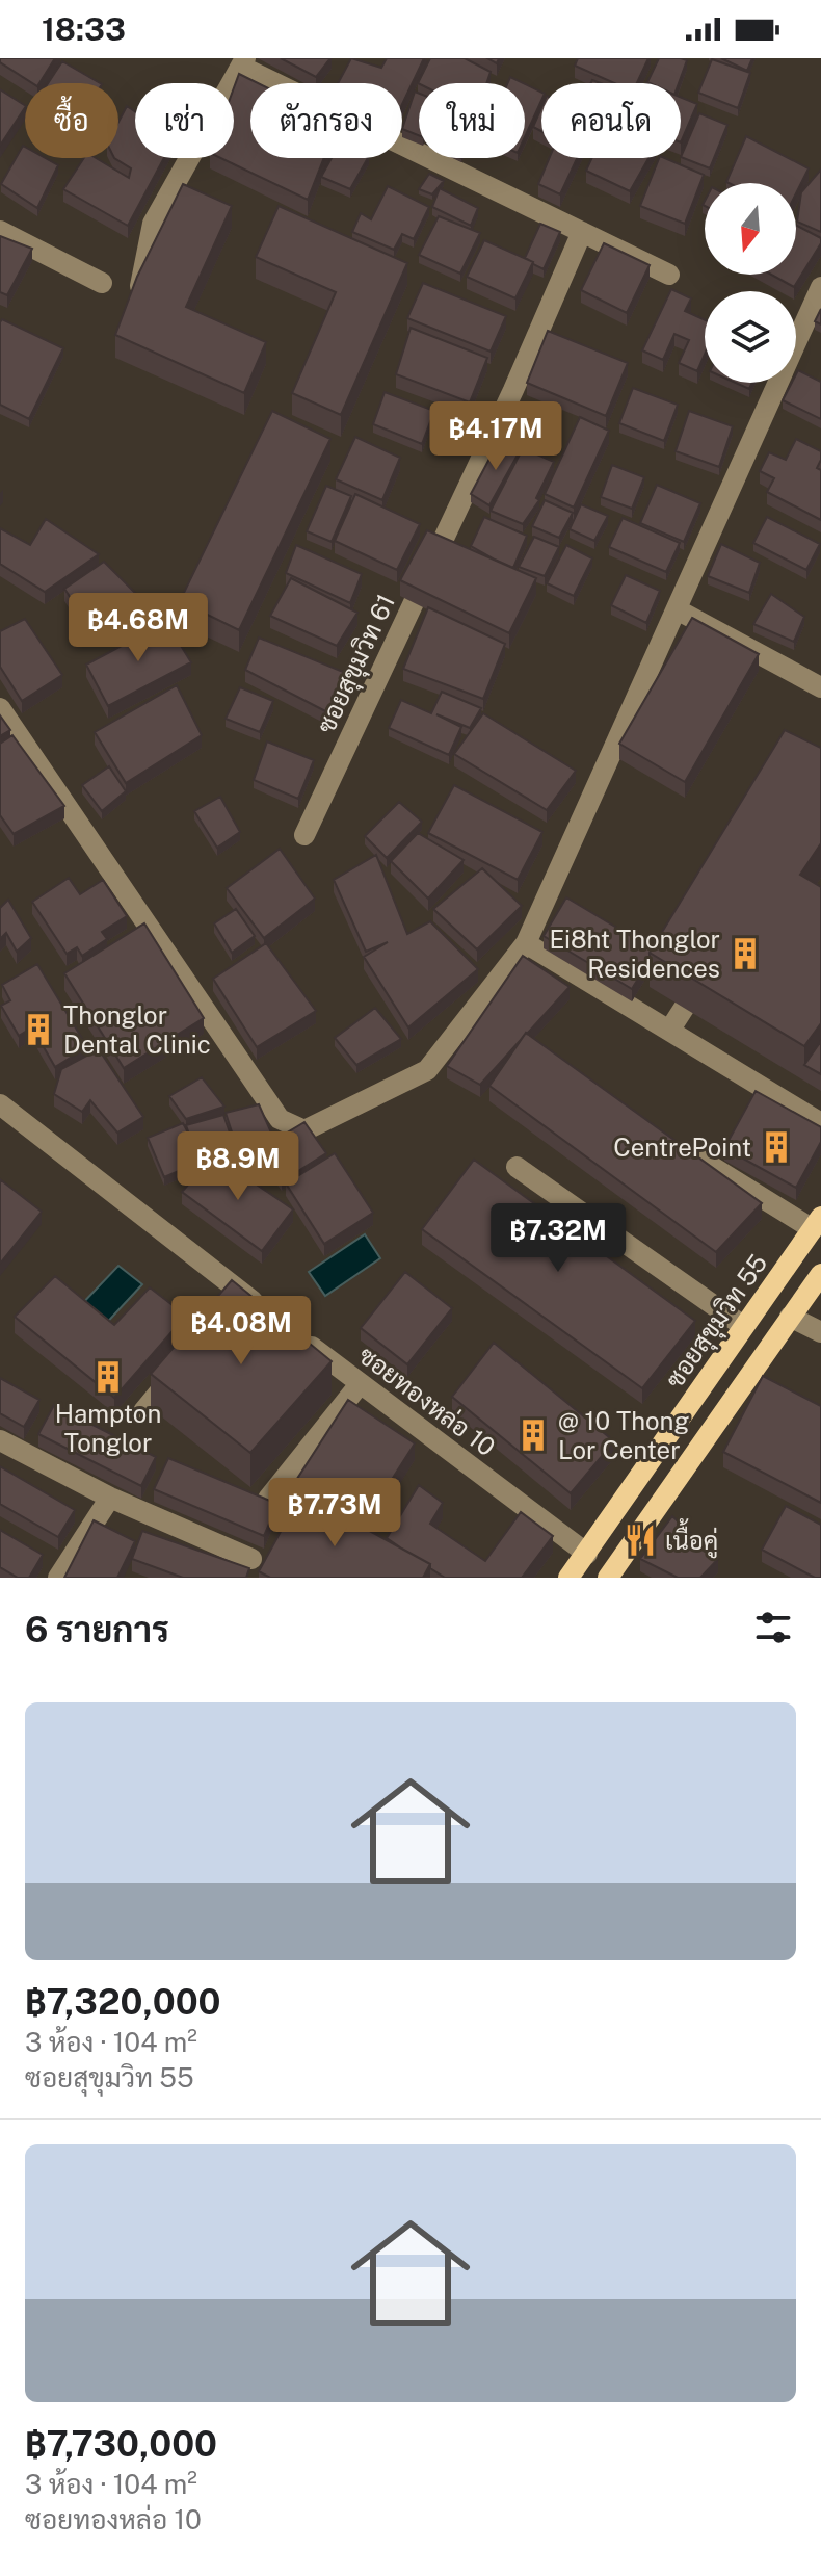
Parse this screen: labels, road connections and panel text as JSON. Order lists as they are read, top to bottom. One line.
{"streets":{"main road":["ซอยสุขุมวิท 55"],"street":["ซอยสุขุมวิท 61","ซอยทองหล่อ 10"]},"crossings":[["ซอยสุขุมวิท 55","ซอยทองหล่อ 10"]],"places":{"building":["Ei8ht Thonglor Residences","Thonglor Dental Clinic","CentrePoint","Hampton Tonglor","@ 10 Thong Lor Center"],"restaurant":["เนื้อคู่"]},"north":"bottom","page":{"status":"18:33","chip":["ซื้อ","เช่า","ตัวกรอง","ใหม่","คอนโด"],"price":["฿4.17M","฿4.68M","฿8.9M","฿7.32M","฿4.08M","฿7.73M"],"heading":"6 รายการ","list":[{"name":"฿7,320,000","note":"3 ห้อง · 104 m² · ซอยสุขุมวิท 55"},{"name":"฿7,730,000","note":"3 ห้อง · 104 m² · ซอยทองหล่อ 10"}]}}
